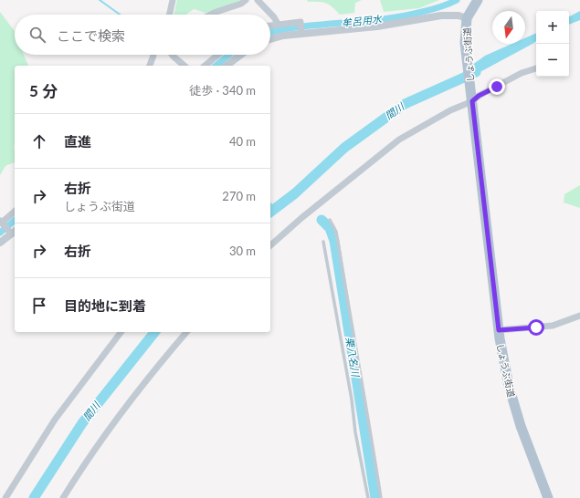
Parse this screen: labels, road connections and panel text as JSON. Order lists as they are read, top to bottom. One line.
{"streets":{"main road":["しょうぶ街道"]},"water":["牟呂用水","間川","栗八名川"],"north":"bottom","page":{"map_buttons":["+","−"],"search":"ここで検索","heading":["5 分","徒歩 · 340 m"],"list":[["直進","40 m"],["右折","しょうぶ街道","270 m"],["右折","30 m"],"目的地に到着"]}}
